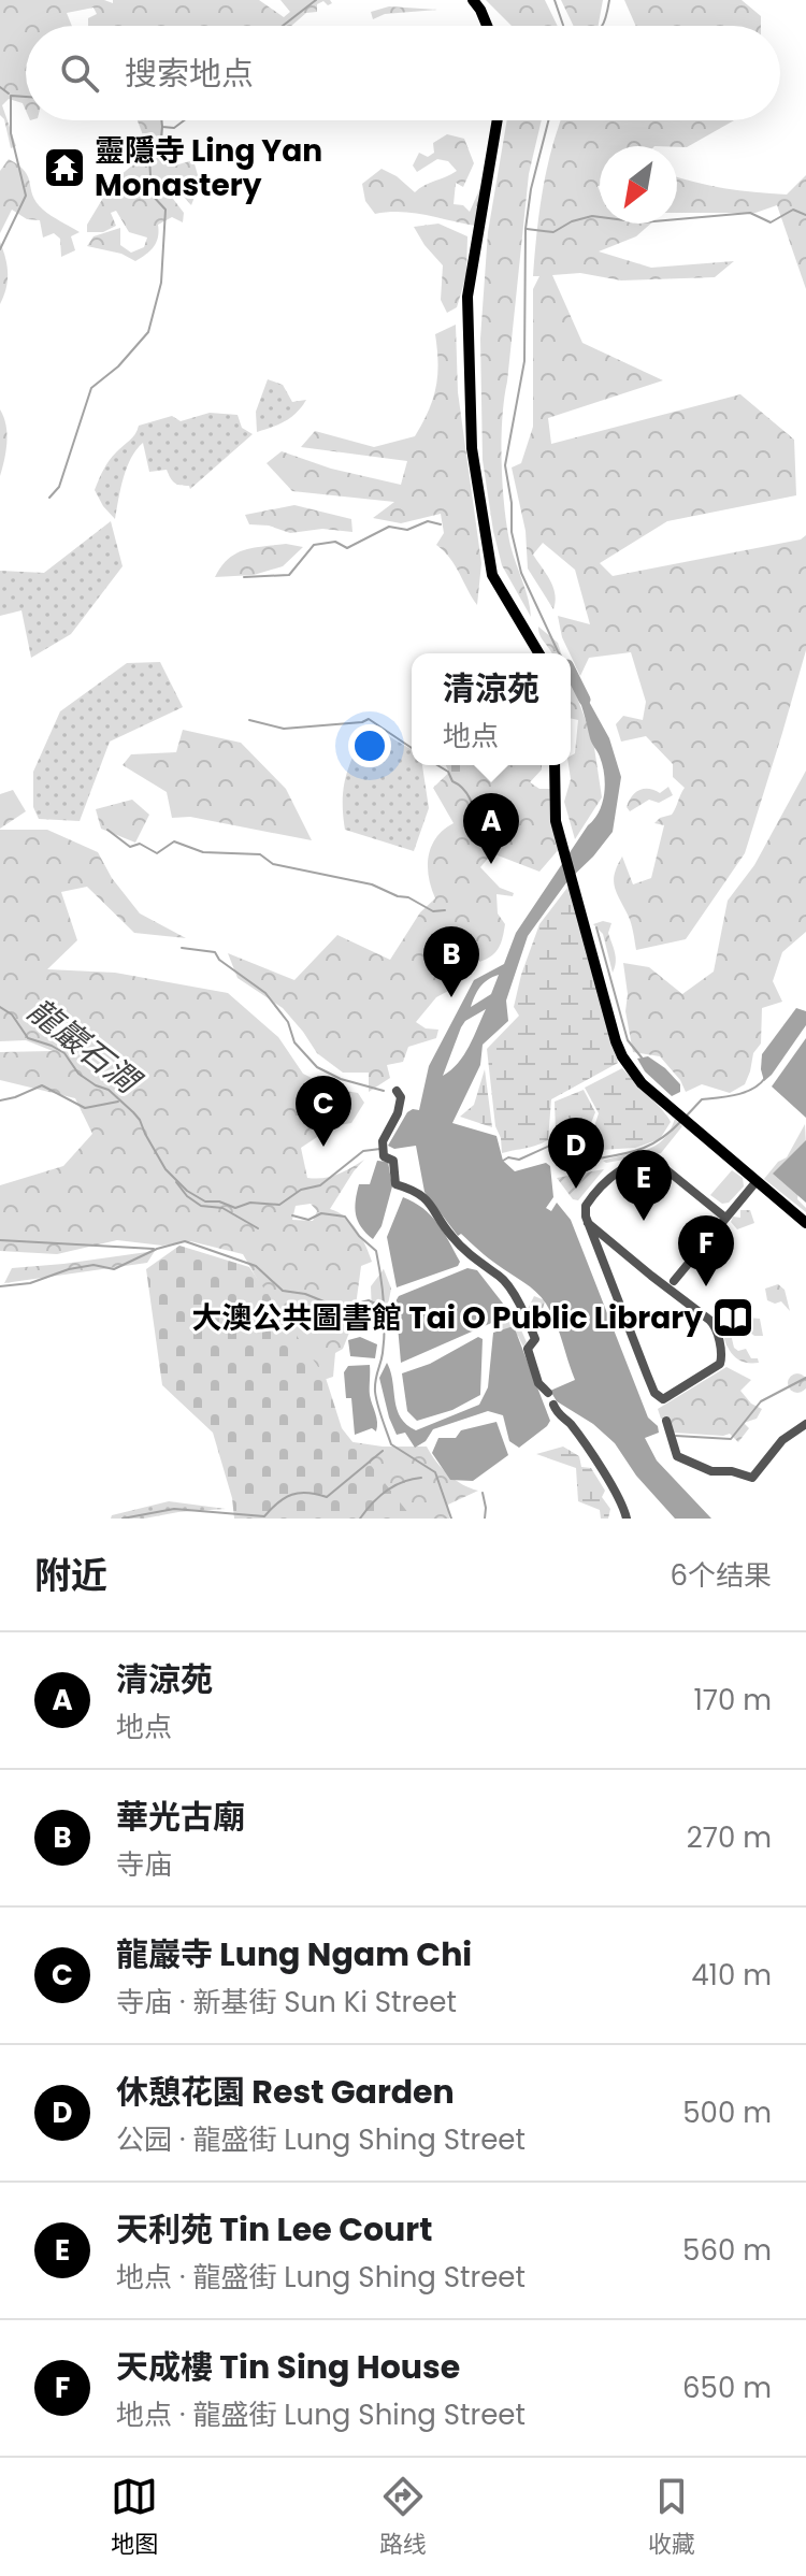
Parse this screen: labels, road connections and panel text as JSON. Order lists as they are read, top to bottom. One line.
{"water":["龍巖石澗"],"places":{"temple":["靈隱寺 Ling Yan Monastery"],"library":["大澳公共圖書館 Tai O Public Library"]},"north":"bottom left","page":{"search":"搜索地点","popup":["清涼苑","地点"],"pins":["A","B","C","D","E","F"],"heading":["附近","6个结果"],"list":[{"mark":"A","name":"清涼苑","note":"地点","value":"170 m"},{"mark":"B","name":"華光古廟","note":"寺庙","value":"270 m"},{"mark":"C","name":"龍巖寺 Lung Ngam Chi","note":"寺庙 · 新基街 Sun Ki Street","value":"410 m"},{"mark":"D","name":"休憩花園 Rest Garden","note":"公园 · 龍盛街 Lung Shing Street","value":"500 m"},{"mark":"E","name":"天利苑 Tin Lee Court","note":"地点 · 龍盛街 Lung Shing Street","value":"560 m"},{"mark":"F","name":"天成樓 Tin Sing House","note":"地点 · 龍盛街 Lung Shing Street","value":"650 m"}],"nav":["地图","路线","收藏"]}}
